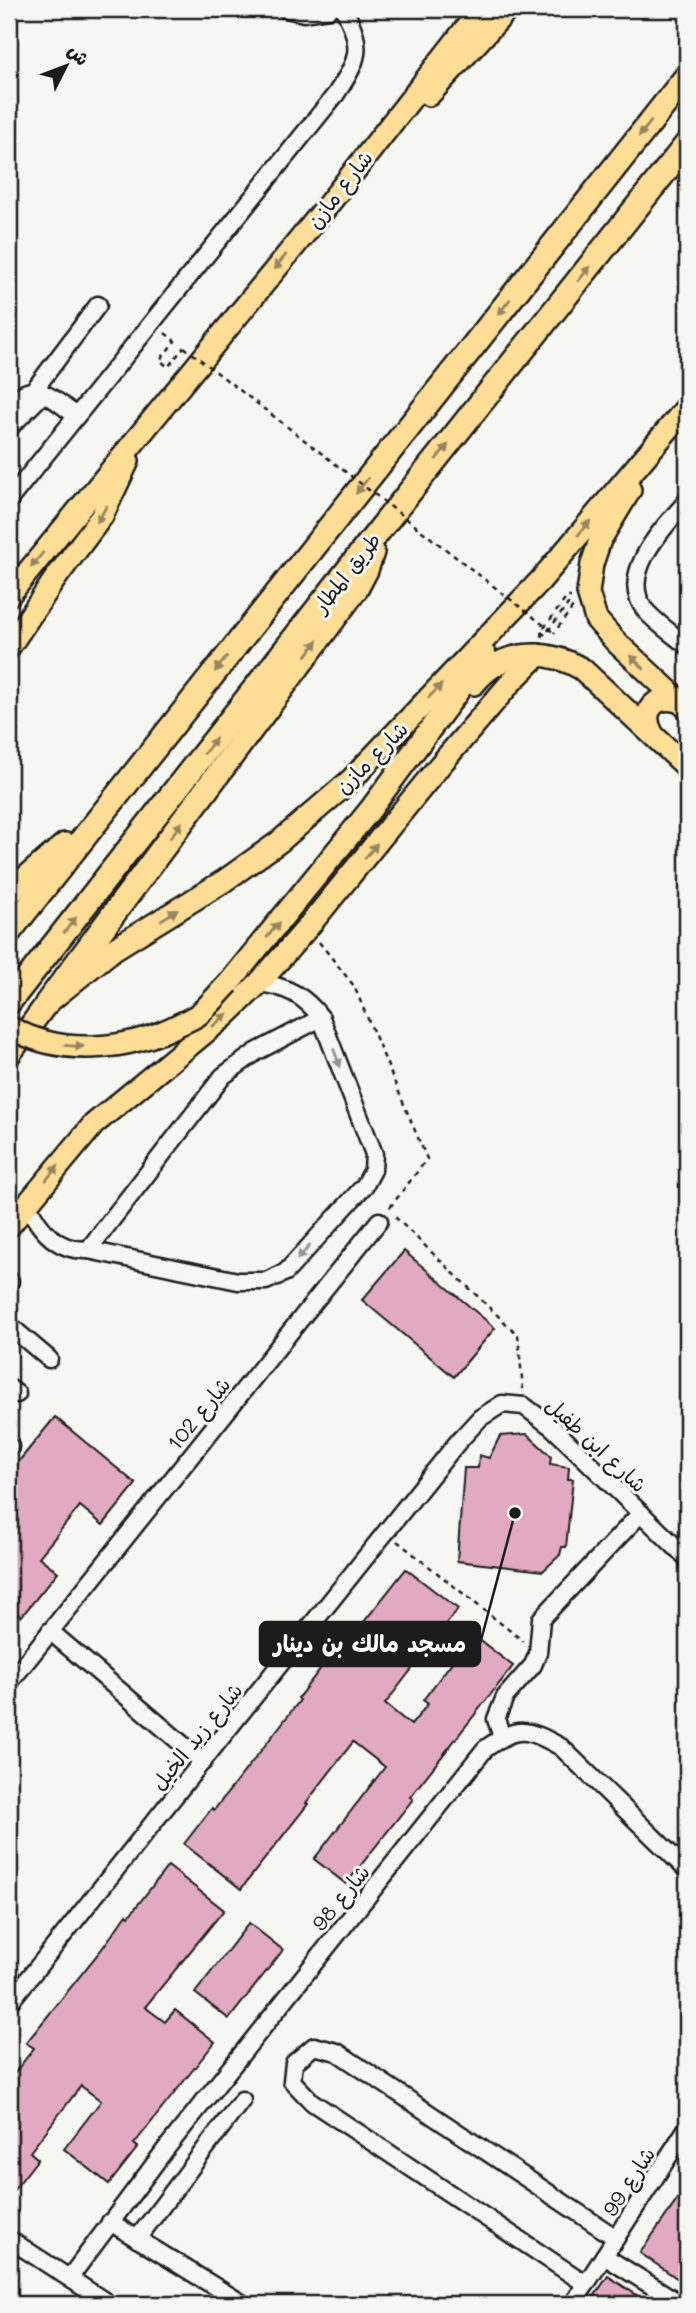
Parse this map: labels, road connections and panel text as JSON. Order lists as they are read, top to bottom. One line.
{"streets":{"highway":["طريق المطار"],"main road":["شارع مازن"],"street":["شارع 102","شارع ابن طفيل","شارع زيد الخيل","شارع 98","شارع 99"]},"crossings":[["شارع ابن طفيل","شارع زيد الخيل"]],"places":["مسجد مالك بن دينار"],"north":"top right"}
